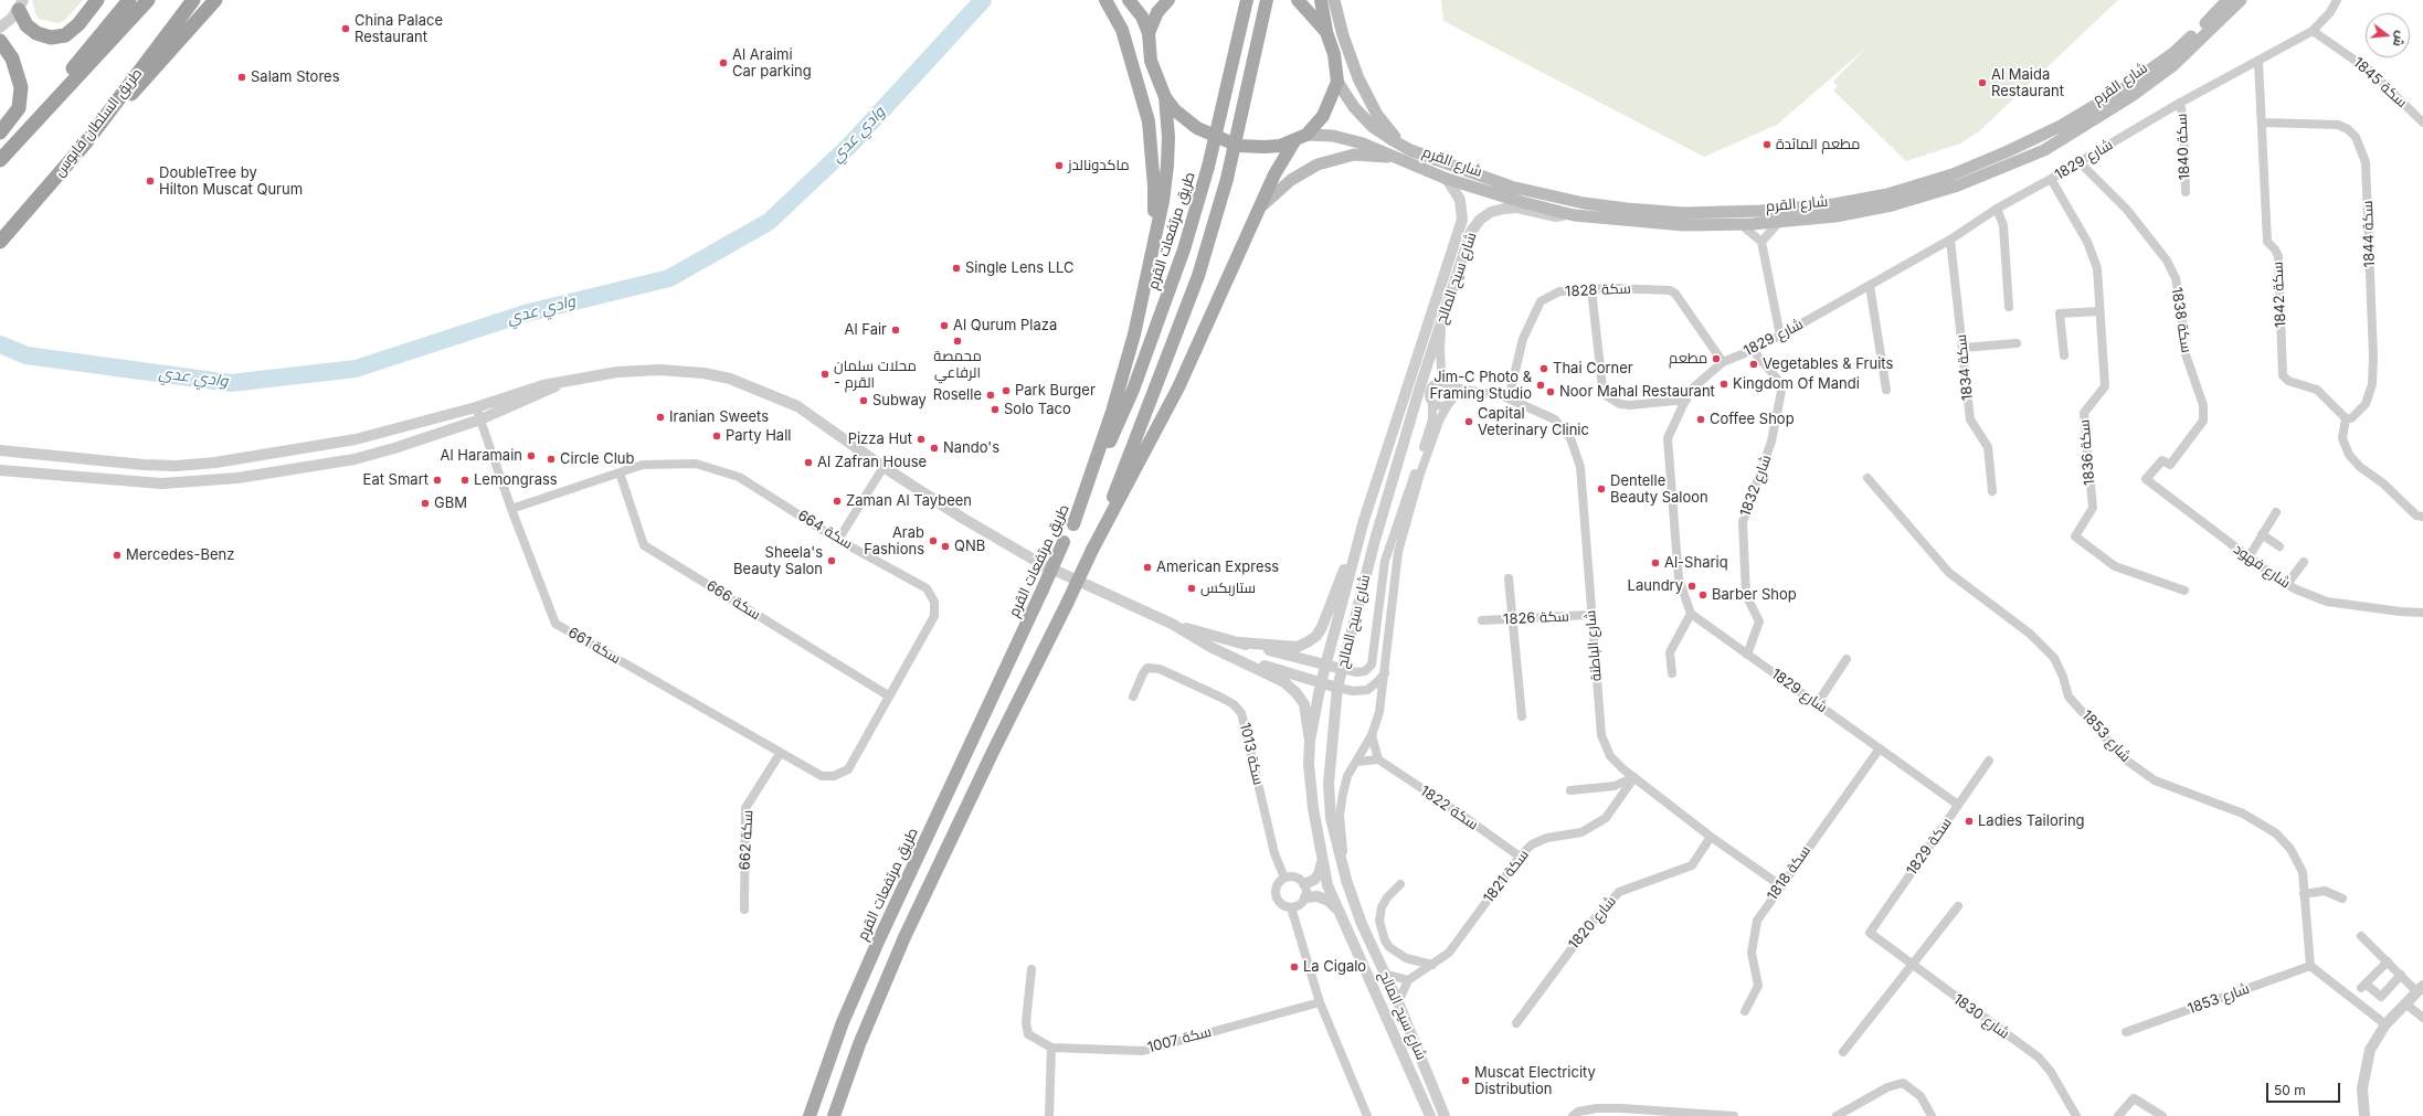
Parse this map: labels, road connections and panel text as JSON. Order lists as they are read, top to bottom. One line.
{"streets":{"highway":["طريق السلطان قابوس"],"main road":["شارع القرم","طريق مرتفعات القرم"],"street":["1845 سكة","سكة 1840","1829 شارع","سكة 1844","شارع سيح المالح","سكة 1828","سكة 1842","1838 سكة","سكة 1834","سكة 1836","1832 شارع","سكة 664","شارع فهود","سكة 666","سكة 1826","سكة 661","شارع الباطنة","شارع 1853","سكة 1013","سكة 1822","سكة 662","سكة 1829","سكة 1818","سكة 1821","1820 شارع","1853 شارع","1830 شارع","سكة 1007"]},"crossings":[["1845 سكة","1829 شارع"],["شارع القرم","شارع سيح المالح"],["سكة 1840","1829 شارع"],["1829 شارع","سكة 1828"],["1829 شارع","سكة 1842"],["1829 شارع","1838 سكة"],["1829 شارع","سكة 1834"],["1829 شارع","سكة 1836"],["1829 شارع","1832 شارع"],["1829 شارع","سكة 1829"],["1829 شارع","سكة 1818"],["سكة 1844","سكة 1842"],["سكة 1828","شارع الباطنة"],["1838 سكة","شارع فهود"],["سكة 664","سكة 666"],["سكة 664","سكة 661"],["سكة 1826","شارع الباطنة"],["سكة 661","سكة 662"],["شارع الباطنة","سكة 1818"],["شارع الباطنة","سكة 1821"],["شارع الباطنة","1820 شارع"],["شارع 1853","1853 شارع"],["سكة 1822","سكة 1821"],["سكة 1829","1830 شارع"]],"water":["وادي عدي"],"places":["China Palace Restaurant","Al Araimi Car parking","Salam Stores","Al Maida Restaurant","مطعم المائدة","ماكدونالدز","DoubleTree by Hilton Muscat Qurum","Single Lens LLC","Al Qurum Plaza","Al Fair","محمصة الرفاعي","مطعم","Vegetables & Fruits","Thai Corner","محلات سلمان - القرم","Kingdom Of Mandi","Jim-C Photo & Framing Studio","Park Burger","Noor Mahal Restaurant","Roselle","Subway","Solo Taco","Iranian Sweets","Coffee Shop","Capital Veterinary Clinic","Party Hall","Pizza Hut","Nando's","Al Haramain","Circle Club","Al Zafran House","Eat Smart","Lemongrass","Dentelle Beauty Saloon","Zaman Al Taybeen","GBM","Arab Fashions","QNB","Mercedes-Benz","Sheela's Beauty Salon","Al-Shariq","American Express","Laundry","ستاربكس","Barber Shop","Ladies Tailoring","La Cigalo","Muscat Electricity Distribution"],"scale_bar":"50 m","north":"right"}
